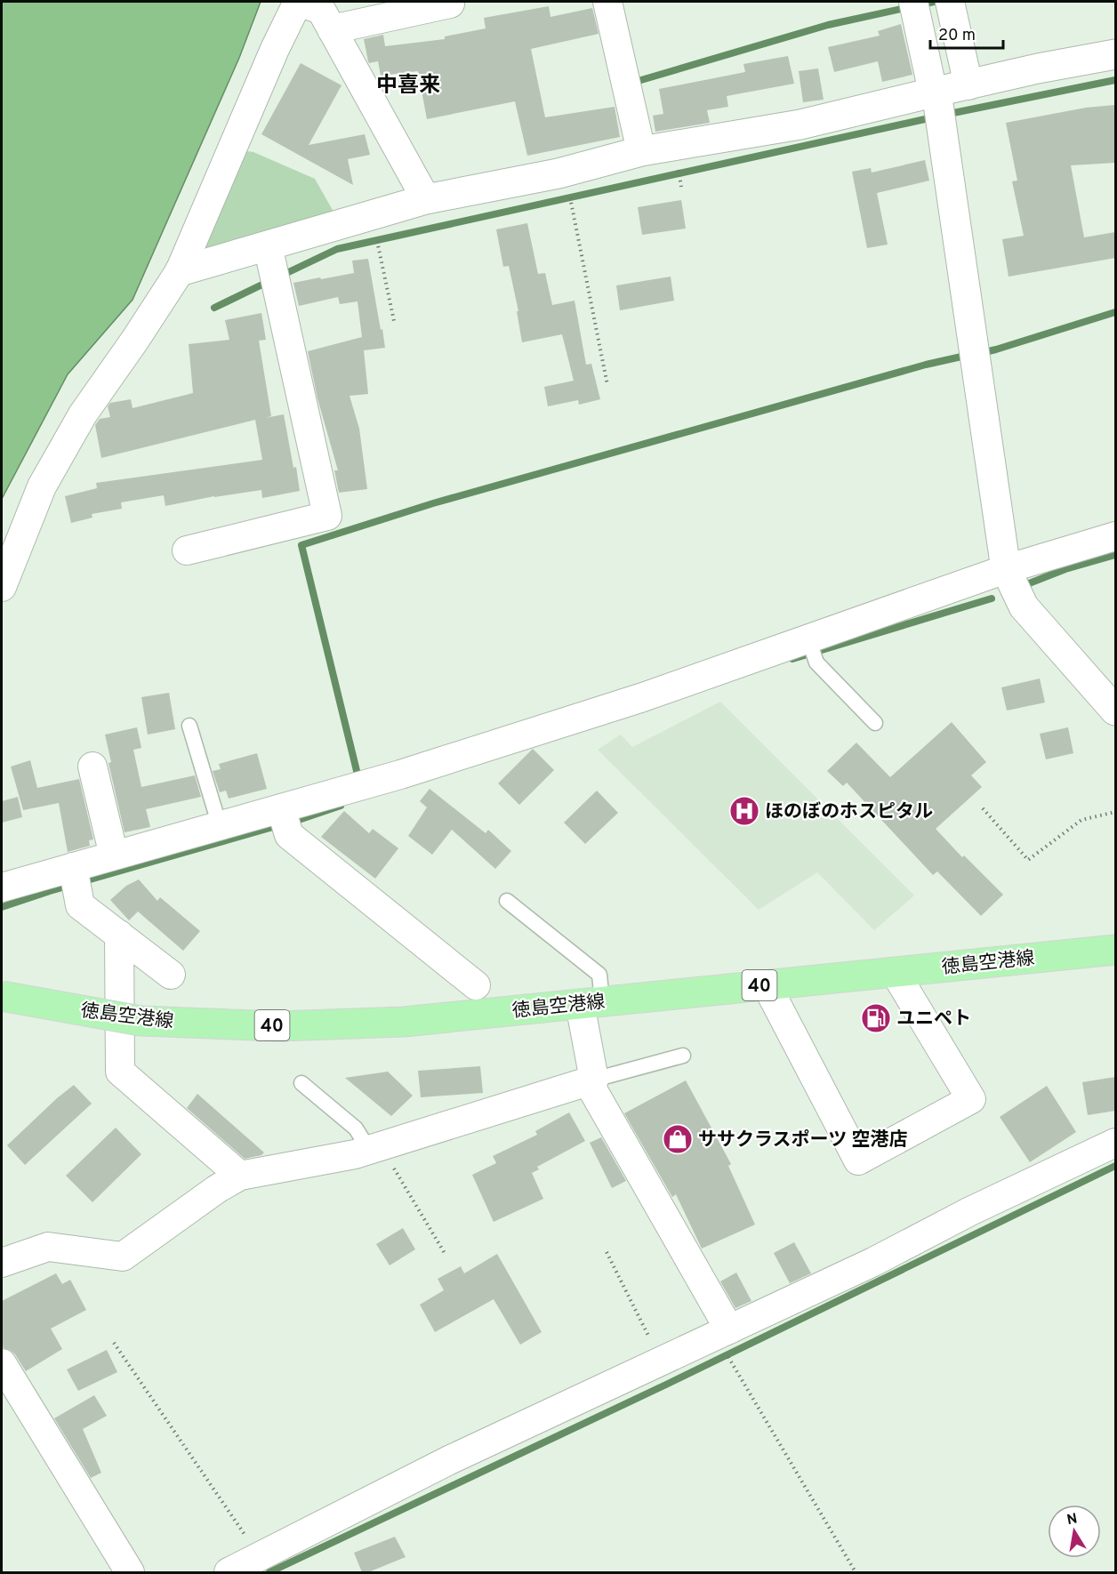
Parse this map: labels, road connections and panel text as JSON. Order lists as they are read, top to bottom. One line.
{"streets":{"main road":["徳島空港線","40"]},"districts":["中喜来"],"places":{"hospital":["ほのぼのホスピタル"],"fuel station":["ユニペト"],"shop":["ササクラスポーツ 空港店"]},"scale_bar":"20 m","north":"top"}
